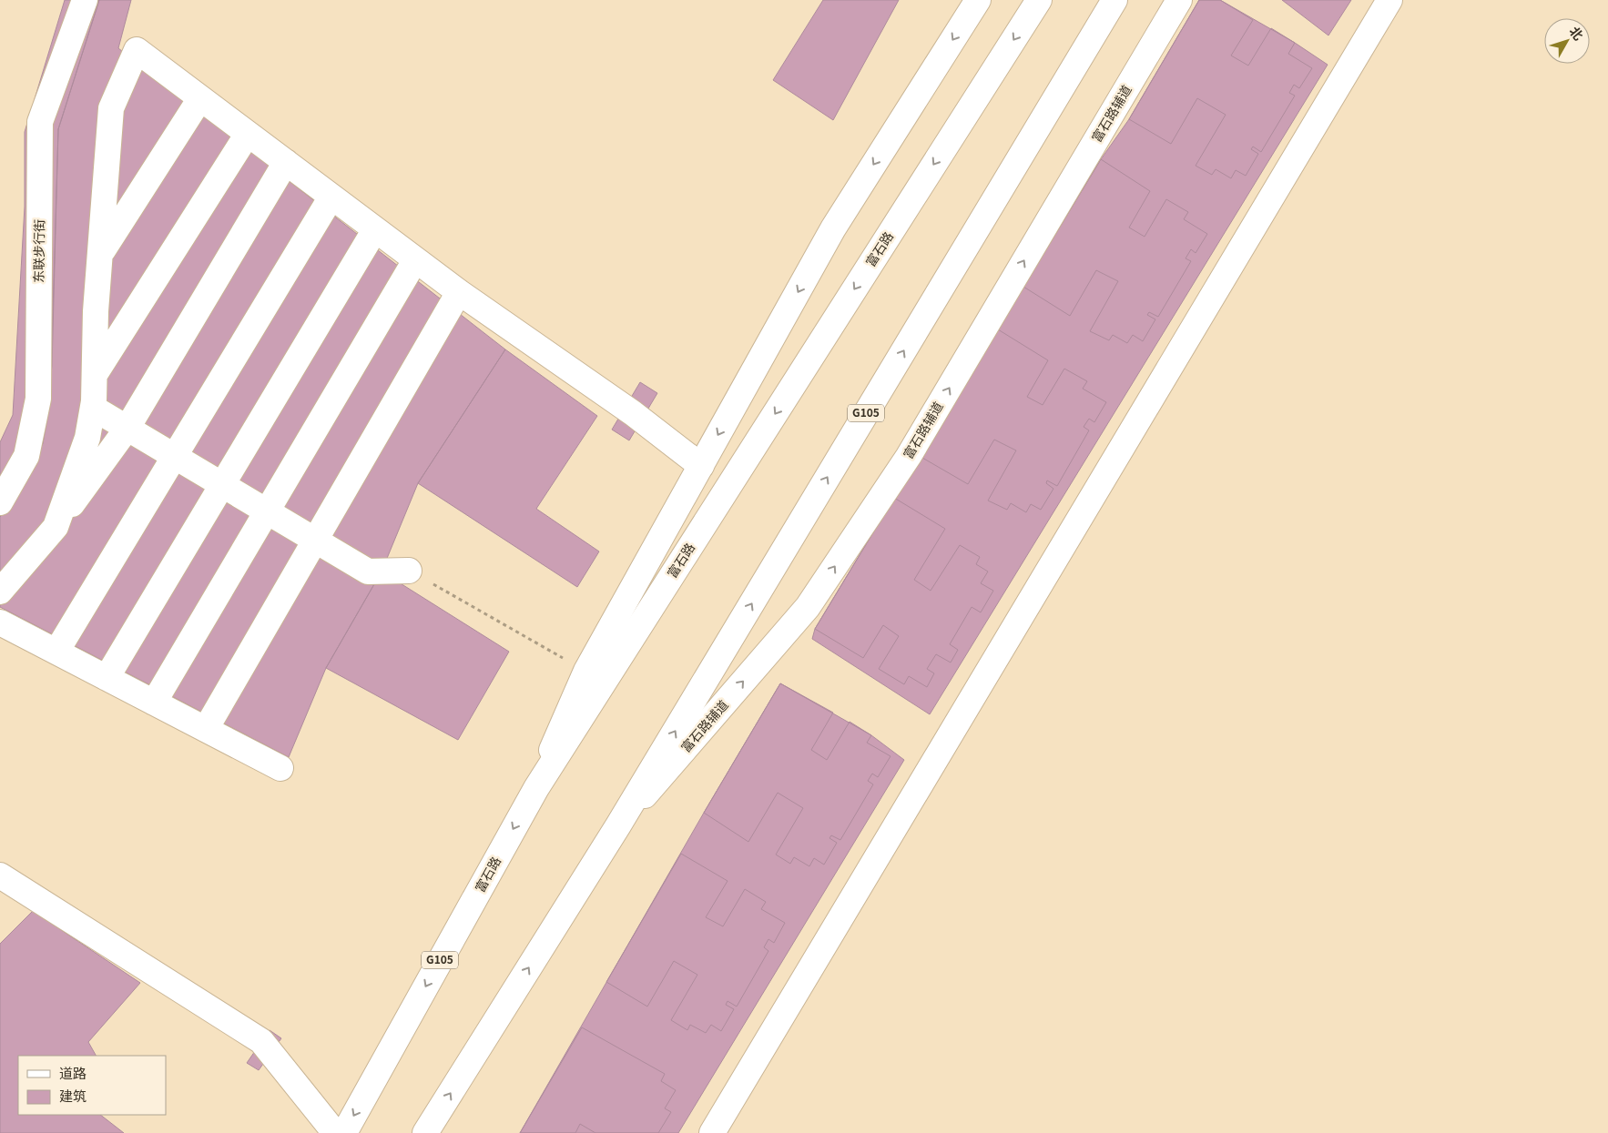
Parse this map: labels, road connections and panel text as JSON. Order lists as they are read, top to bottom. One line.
{"streets":{"main road":["富石路辅道","富石路","东联步行街","G105"]},"crossings":[["富石路辅道","G105"]],"legend":["道路","建筑"],"north":"top right"}
